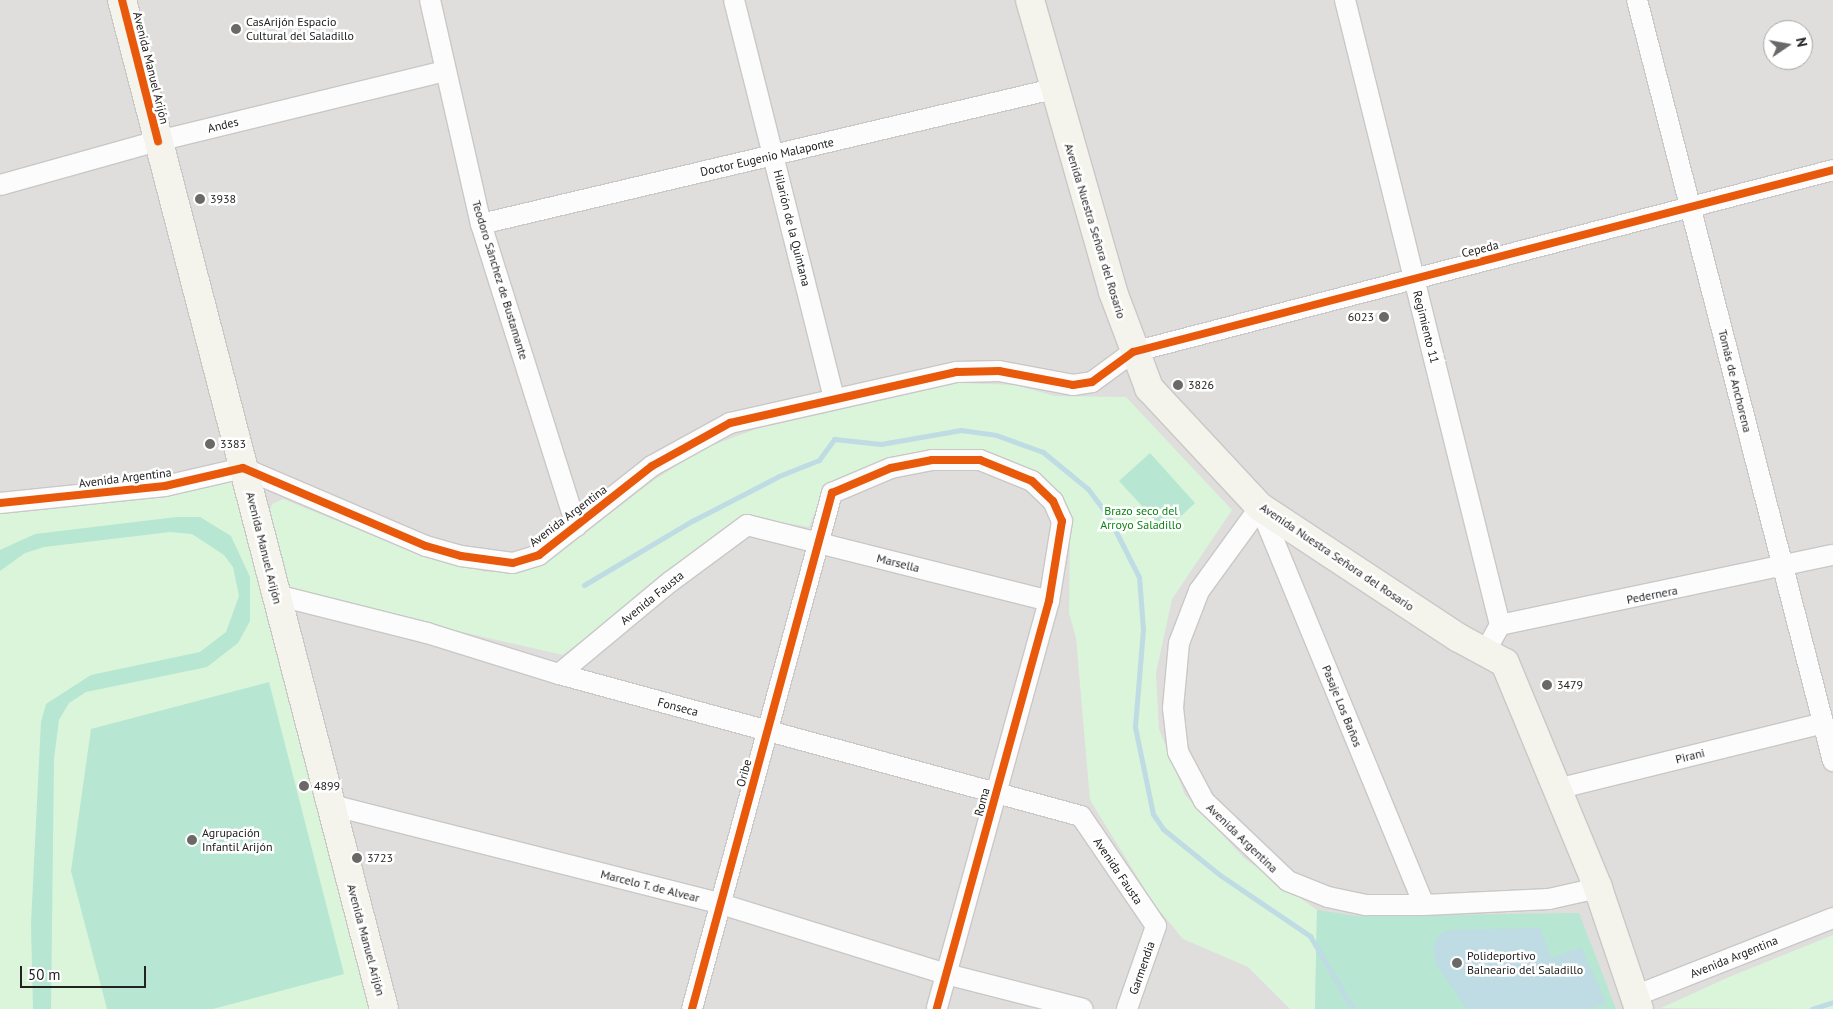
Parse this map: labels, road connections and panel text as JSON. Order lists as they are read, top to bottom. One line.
{"streets":{"street":["Avenida Manuel Arijón","Andes","Doctor Eugenio Malaponte","Hilarión de la Quintana","Avenida Nuestra Señora del Rosario","Cepeda","Teodoro Sánchez de Bustamante","Regimiento 11","Tomás de Anchorena","Avenida Argentina","Marsella","Pedernera","Avenida Fausta","Pasaje Los Baños","Fonseca","Pirani","Oribe","Roma","Marcelo T. de Alvear","Garmendia"]},"crossings":[["Avenida Manuel Arijón","Andes"],["Avenida Manuel Arijón","Avenida Argentina"],["Avenida Manuel Arijón","Fonseca"],["Avenida Manuel Arijón","Marcelo T. de Alvear"],["Andes","Teodoro Sánchez de Bustamante"],["Doctor Eugenio Malaponte","Hilarión de la Quintana"],["Doctor Eugenio Malaponte","Avenida Nuestra Señora del Rosario"],["Doctor Eugenio Malaponte","Teodoro Sánchez de Bustamante"],["Hilarión de la Quintana","Avenida Argentina"],["Avenida Nuestra Señora del Rosario","Cepeda"],["Avenida Nuestra Señora del Rosario","Avenida Argentina"],["Avenida Nuestra Señora del Rosario","Pasaje Los Baños"],["Avenida Nuestra Señora del Rosario","Pirani"],["Cepeda","Regimiento 11"],["Cepeda","Tomás de Anchorena"],["Cepeda","Avenida Argentina"],["Teodoro Sánchez de Bustamante","Avenida Argentina"],["Regimiento 11","Pedernera"],["Tomás de Anchorena","Pedernera"],["Tomás de Anchorena","Pirani"],["Avenida Argentina","Pasaje Los Baños"],["Marsella","Avenida Fausta"],["Marsella","Oribe"],["Marsella","Roma"],["Avenida Fausta","Fonseca"],["Avenida Fausta","Garmendia"],["Fonseca","Oribe"],["Fonseca","Roma"],["Oribe","Marcelo T. de Alvear"],["Roma","Marcelo T. de Alvear"]],"parks":["Brazo seco del Arroyo Saladillo"],"places":["CasArijón Espacio Cultural del Saladillo","3938","6023","3826","3383","3479","4899","Agrupación Infantil Arijón","3723","Polideportivo Balneario del Saladillo"],"scale_bar":"50 m","north":"right"}
